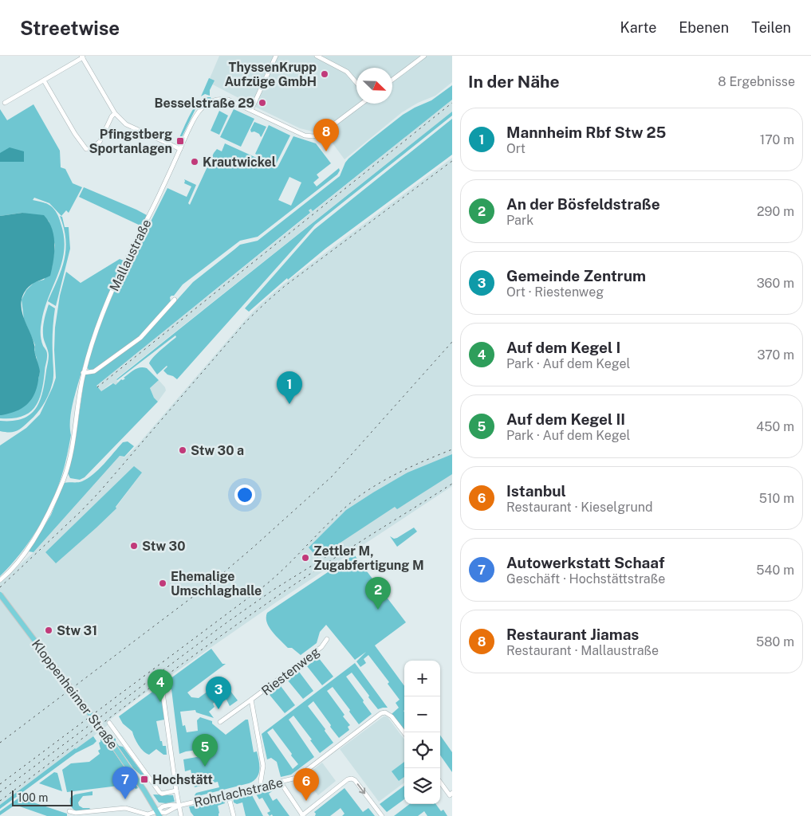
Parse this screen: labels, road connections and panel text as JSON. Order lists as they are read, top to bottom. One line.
{"streets":{"main road":["Kloppenheimer Straße"],"street":["Mallaustraße","Riestenweg","Rohrlachstraße"]},"crossings":[["Riestenweg","Rohrlachstraße"],["Kloppenheimer Straße","Rohrlachstraße"]],"places":{"other":["ThyssenKrupp Aufzüge GmbH","Besselstraße 29","Krautwickel","Stw 30 a","Stw 30","Zettler M, Zugabfertigung M","Ehemalige Umschlaghalle","Stw 31"],"transit":["Pfingstberg Sportanlagen","Hochstätt"]},"scale_bar":"100 m","north":"bottom right","page":{"header":"Streetwise","nav":["Karte","Ebenen","Teilen"],"heading":["In der Nähe","8 Ergebnisse"],"list":[{"mark":"1","name":"Mannheim Rbf Stw 25","note":"Ort","value":"170 m"},{"mark":"2","name":"An der Bösfeldstraße","note":"Park","value":"290 m"},{"mark":"3","name":"Gemeinde Zentrum","note":"Ort · Riestenweg","value":"360 m"},{"mark":"4","name":"Auf dem Kegel I","note":"Park · Auf dem Kegel","value":"370 m"},{"mark":"5","name":"Auf dem Kegel II","note":"Park · Auf dem Kegel","value":"450 m"},{"mark":"6","name":"Istanbul","note":"Restaurant · Kieselgrund","value":"510 m"},{"mark":"7","name":"Autowerkstatt Schaaf","note":"Geschäft · Hochstättstraße","value":"540 m"},{"mark":"8","name":"Restaurant Jiamas","note":"Restaurant · Mallaustraße","value":"580 m"}],"pins":["8","1","2","4","3","5","7","6"],"map_buttons":["+","−"],"scale":"100 m"}}
